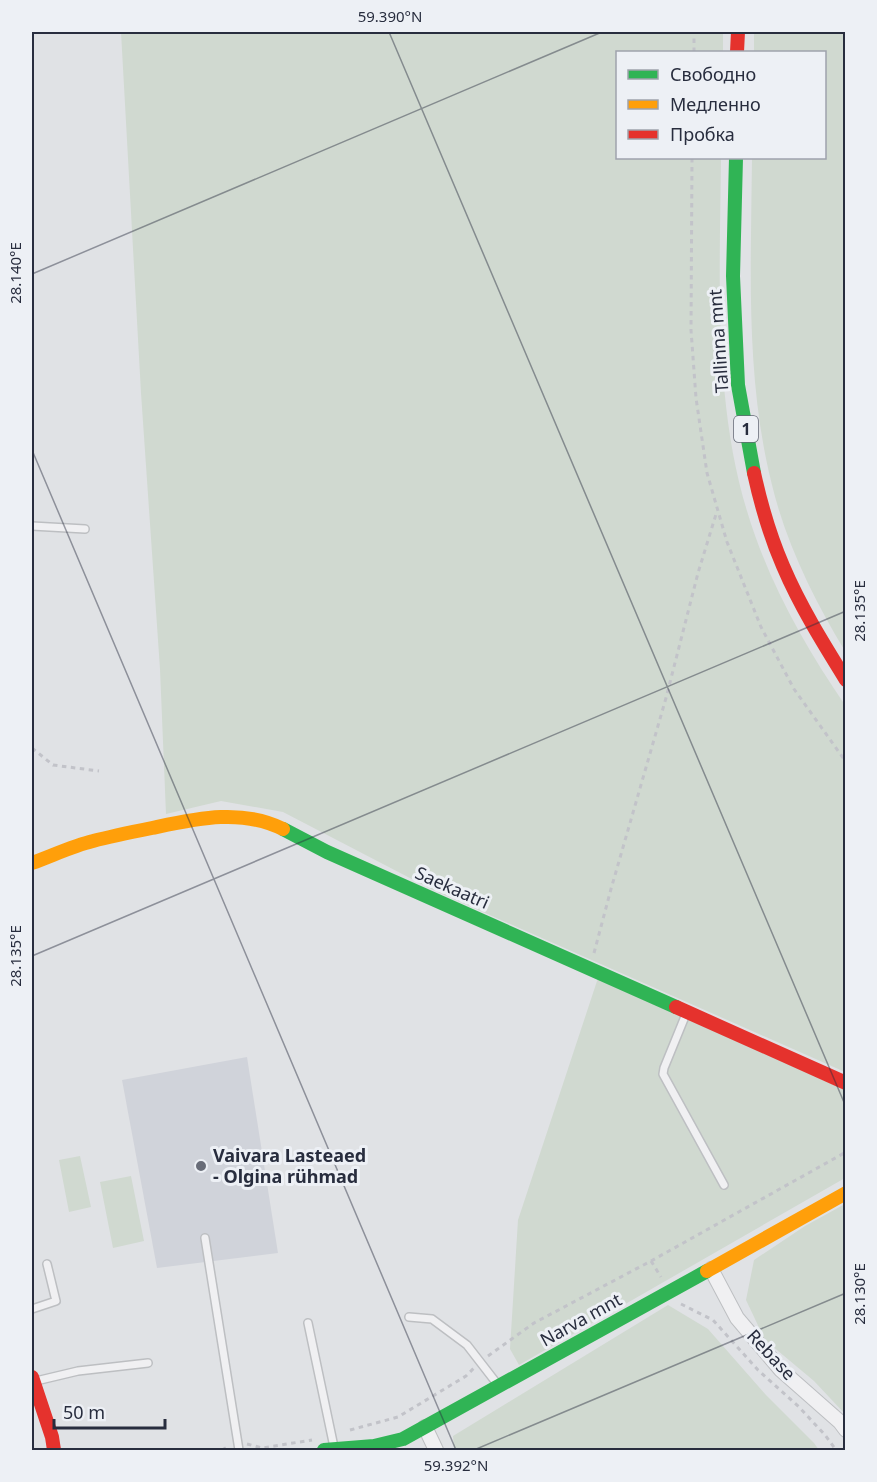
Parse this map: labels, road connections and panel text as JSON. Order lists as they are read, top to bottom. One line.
{"streets":{"main road":["Tallinna mnt","1","Saekaatri","Narva mnt"],"street":["Rebase"]},"crossings":[["Narva mnt","Rebase"]],"places":["Vaivara Lasteaed - Olgina rühmad"],"legend":["Свободно","Медленно","Пробка"],"scale_bar":"50 m","coordinates":["59.390°N","28.140°E","28.135°E","28.130°E","59.392°N"]}
